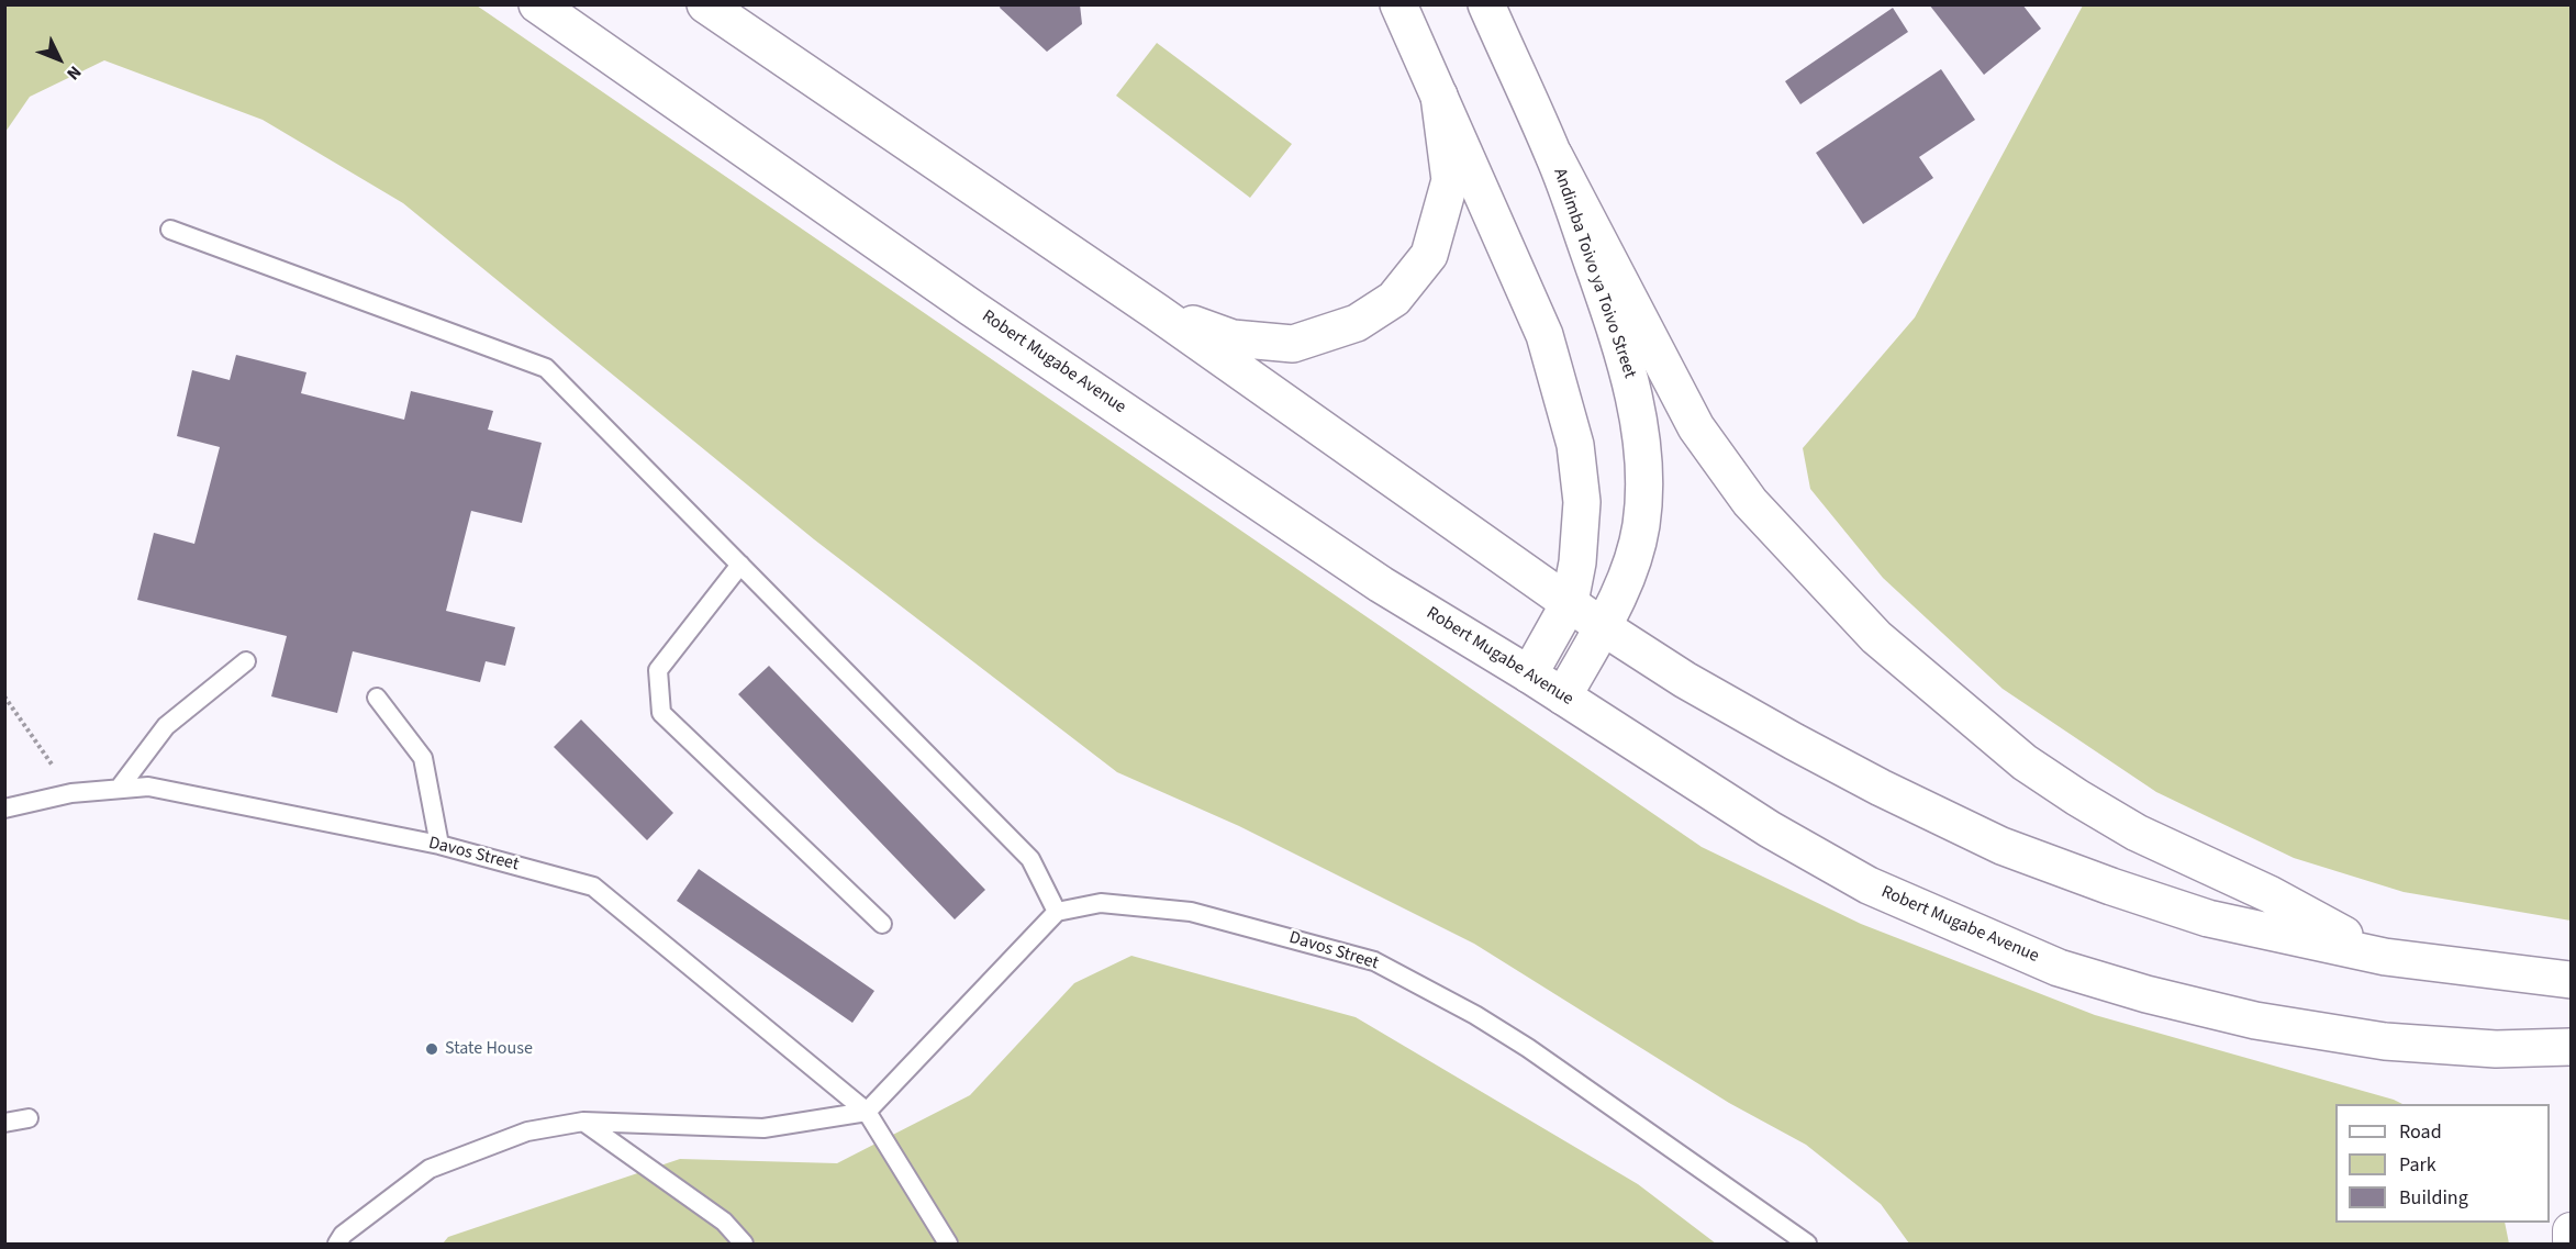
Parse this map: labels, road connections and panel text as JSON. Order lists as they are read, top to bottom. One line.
{"streets":{"main road":["Andimba Toivo ya Toivo Street","Robert Mugabe Avenue"],"lane":["Davos Street"]},"crossings":[["Andimba Toivo ya Toivo Street","Robert Mugabe Avenue"]],"places":["State House"],"legend":["Road","Park","Building"],"north":"bottom right"}
